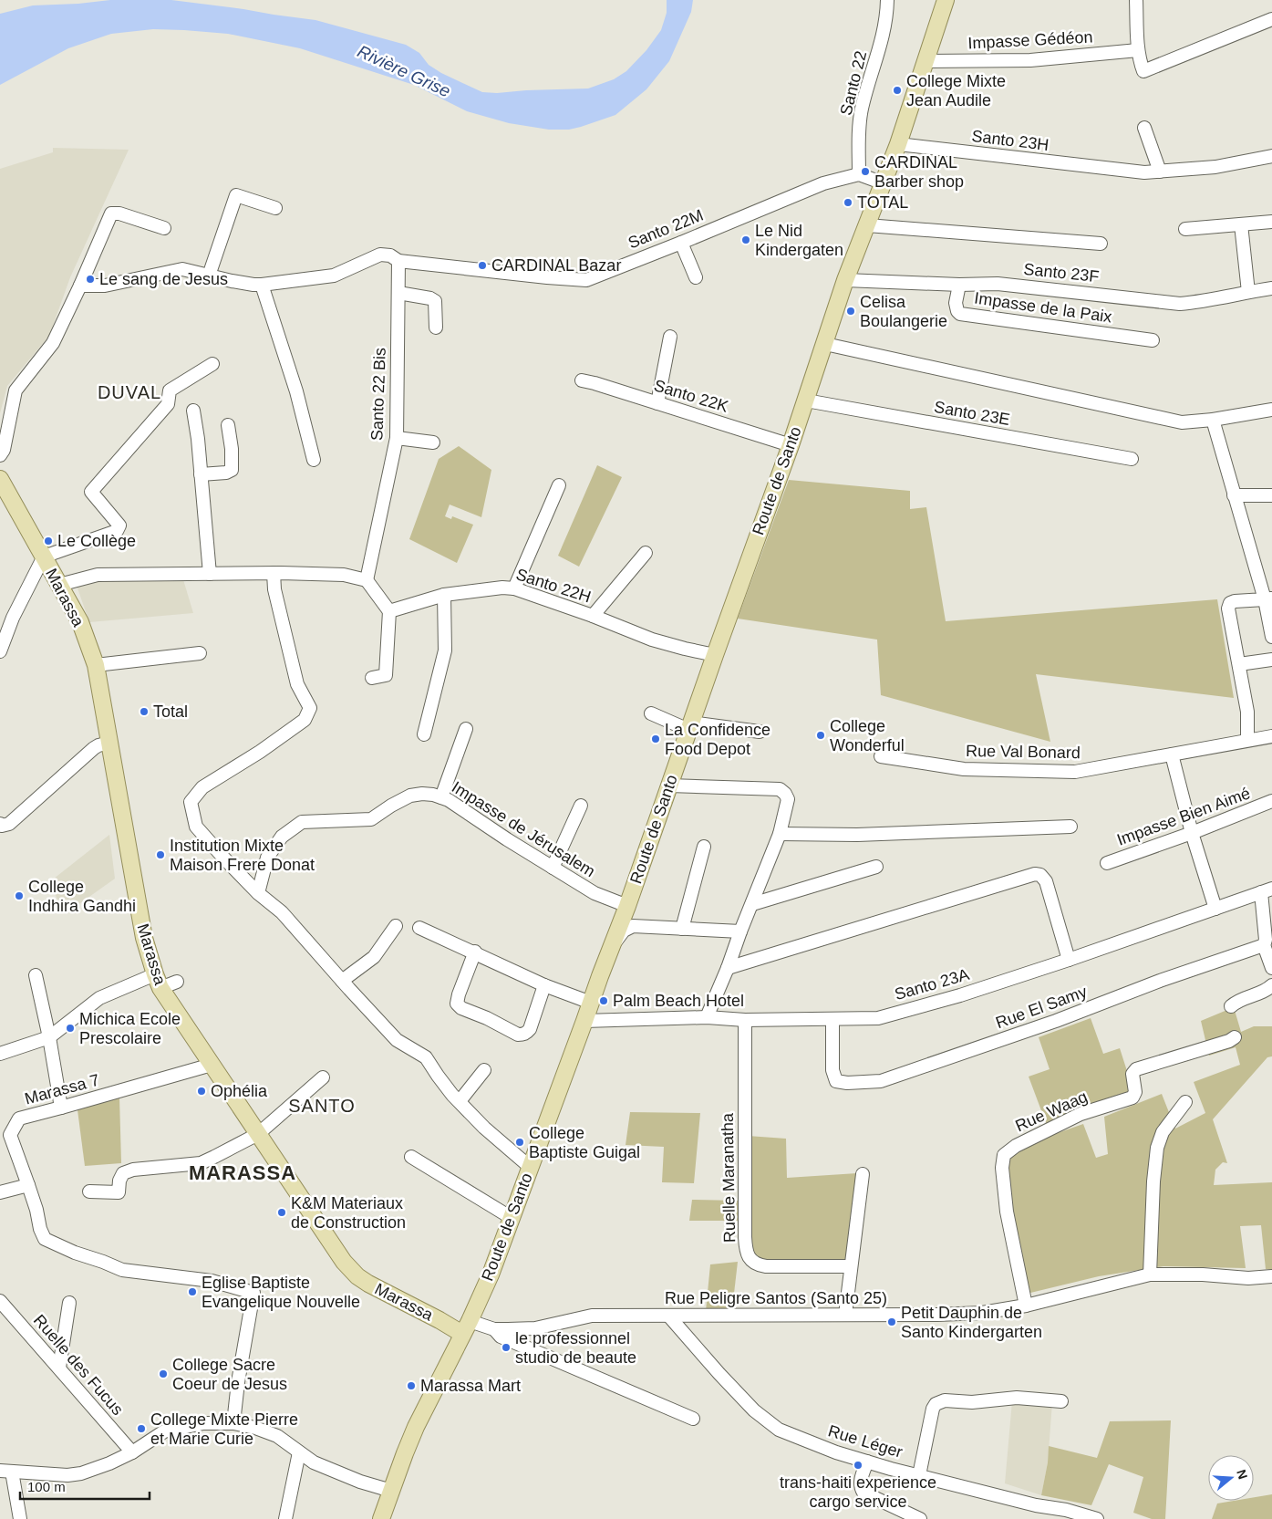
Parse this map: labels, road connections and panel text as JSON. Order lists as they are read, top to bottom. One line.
{"streets":{"main road":["Route de Santo","Marassa"],"street":["Impasse Gédéon","Santo 22","Santo 23H","Santo 22M","Santo 23F","Impasse de la Paix","Santo 22 Bis","Santo 22K","Santo 23E","Santo 22H","Rue Val Bonard","Impasse Bien Aimé","Impasse de Jérusalem","Santo 23A","Rue El Samy","Marassa 7","Rue Waag","Ruelle Maranatha","Rue Peligre Santos (Santo 25)","Ruelle des Fucus","Rue Léger"]},"crossings":[["Impasse Gédéon","Route de Santo"],["Santo 22","Santo 22M"],["Santo 23H","Route de Santo"],["Santo 22M","Santo 22 Bis"],["Santo 23F","Impasse de la Paix"],["Santo 23F","Route de Santo"],["Santo 22K","Route de Santo"],["Santo 23E","Route de Santo"],["Route de Santo","Santo 22H"],["Route de Santo","Marassa"],["Route de Santo","Impasse de Jérusalem"],["Route de Santo","Santo 23A"],["Route de Santo","Rue Peligre Santos (Santo 25)"],["Marassa","Marassa 7"],["Marassa","Rue Peligre Santos (Santo 25)"],["Santo 23A","Rue El Samy"],["Santo 23A","Ruelle Maranatha"],["Rue Waag","Rue Peligre Santos (Santo 25)"],["Rue Peligre Santos (Santo 25)","Rue Léger"]],"districts":["DUVAL","SANTO","MARASSA"],"water":["Rivière Grise"],"places":["College Mixte Jean Audile","CARDINAL Barber shop","TOTAL","Le Nid Kindergaten","CARDINAL Bazar","Le sang de Jesus","Celisa Boulangerie","Le Collège","Total","College Wonderful","La Confidence Food Depot","Institution Mixte Maison Frere Donat","College Indhira Gandhi","Palm Beach Hotel","Michica Ecole Prescolaire","Ophélia","College Baptiste Guigal","K&M Materiaux de Construction","Eglise Baptiste Evangelique Nouvelle","Petit Dauphin de Santo Kindergarten","le professionnel studio de beaute","College Sacre Coeur de Jesus","Marassa Mart","College Mixte Pierre et Marie Curie","trans-haiti experience cargo service"],"scale_bar":"100 m","north":"right"}
